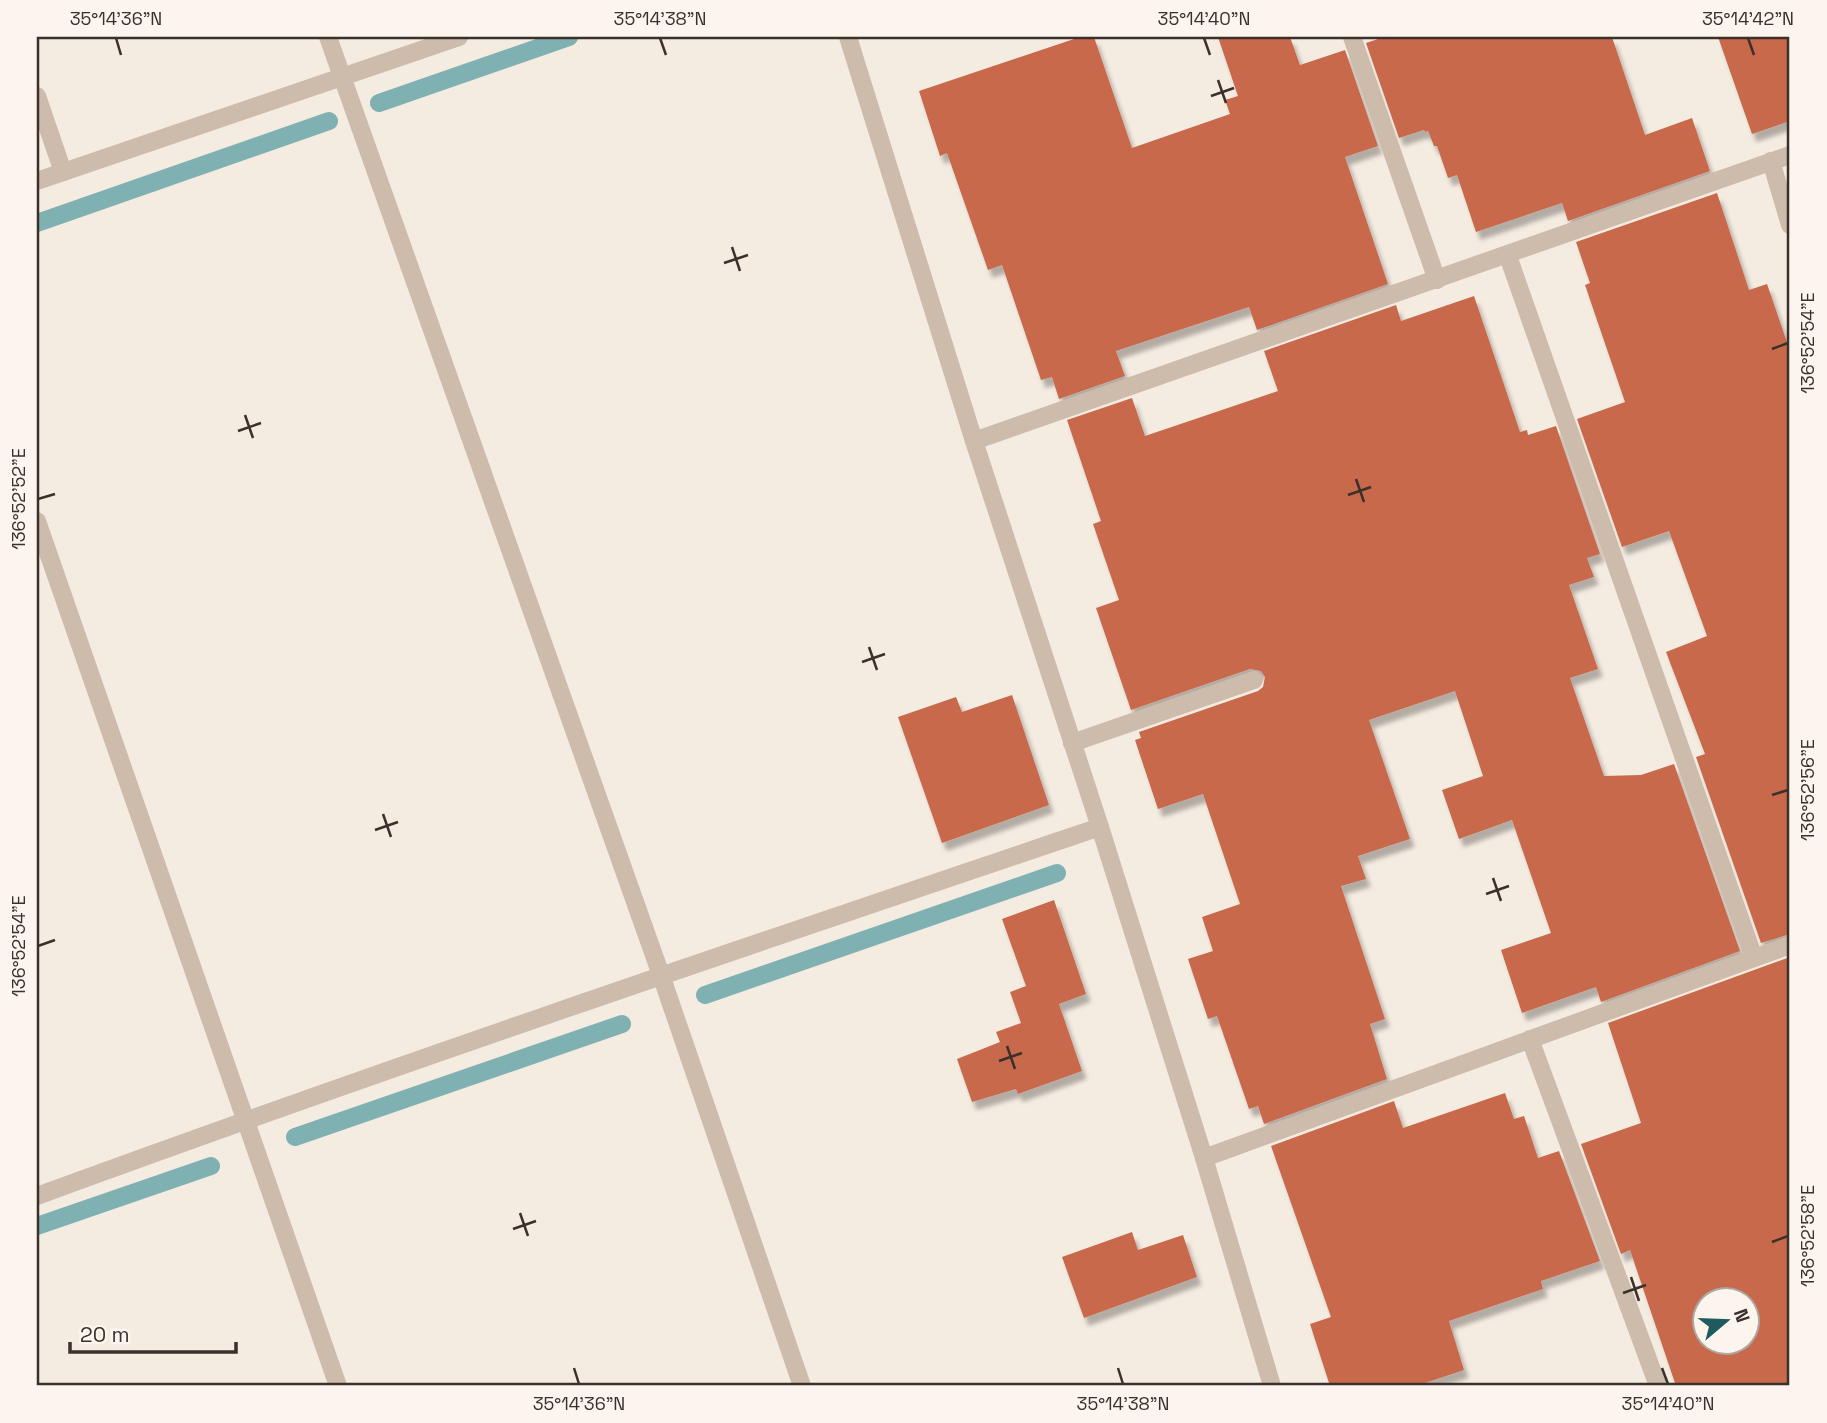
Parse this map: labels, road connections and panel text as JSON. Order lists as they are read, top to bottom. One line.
{"scale_bar":"20 m","north":"right","coordinates":["35°14'36\"N","35°14'38\"N","35°14'40\"N","35°14'42\"N","136°52'54\"E","136°52'52\"E","136°52'56\"E","136°52'58\"E"]}
